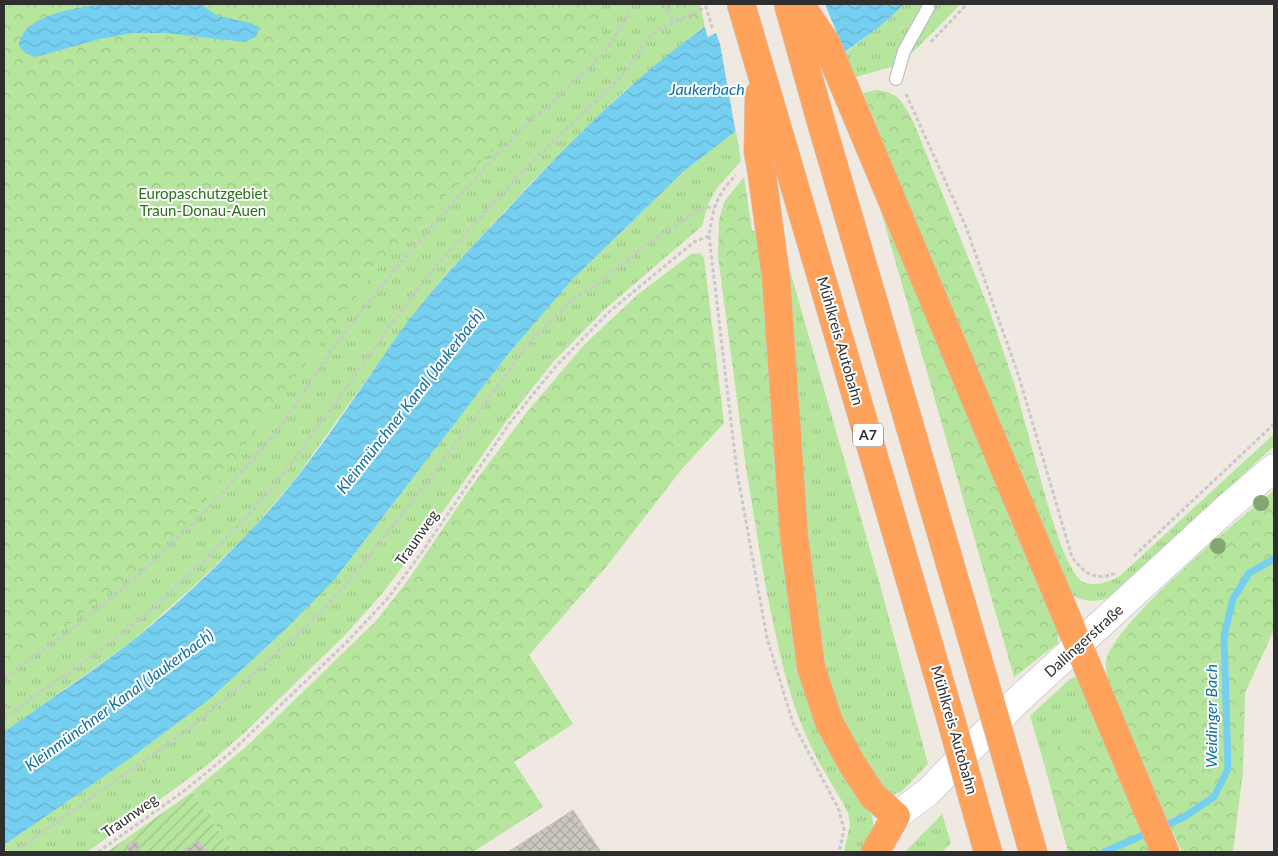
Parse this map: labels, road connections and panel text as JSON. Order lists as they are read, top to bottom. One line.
{"streets":{"highway":["Mühlkreis Autobahn","A7"],"street":["Dallingerstraße"],"path":["Traunweg"]},"water":["Jaukerbach","Kleinmünchner Kanal (Jaukerbach)","Weidinger Bach"],"parks":["Europaschutzgebiet Traun-Donau-Auen"]}
